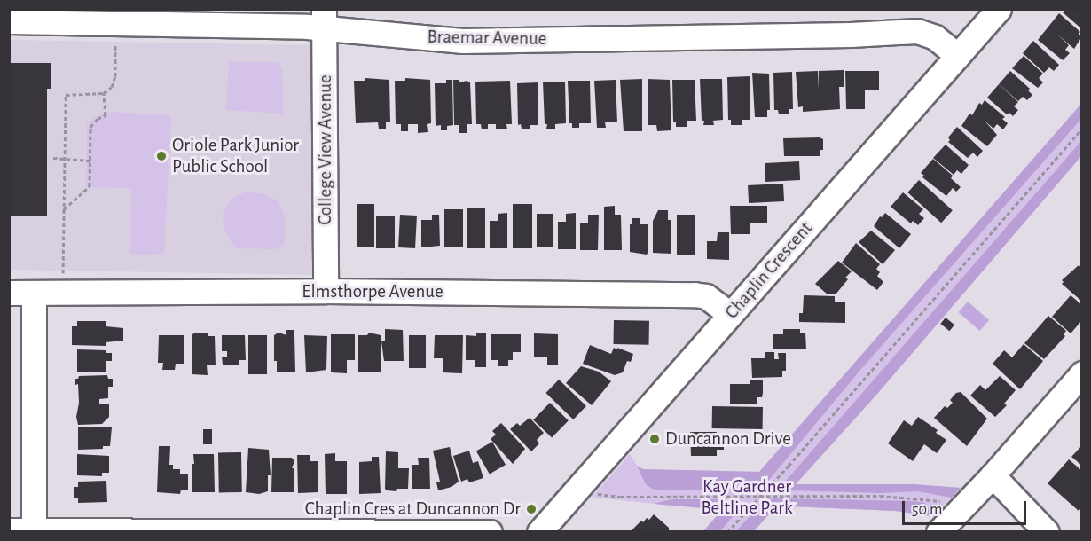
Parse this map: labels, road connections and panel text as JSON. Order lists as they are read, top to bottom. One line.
{"streets":{"street":["Braemar Avenue","College View Avenue","Chaplin Crescent","Elmsthorpe Avenue"]},"crossings":[["Braemar Avenue","College View Avenue"],["Braemar Avenue","Chaplin Crescent"],["College View Avenue","Elmsthorpe Avenue"],["Chaplin Crescent","Elmsthorpe Avenue"]],"parks":["Kay Gardner Beltline Park"],"places":["Oriole Park Junior Public School","Duncannon Drive","Chaplin Cres at Duncannon Dr"],"scale_bar":"50 m"}
